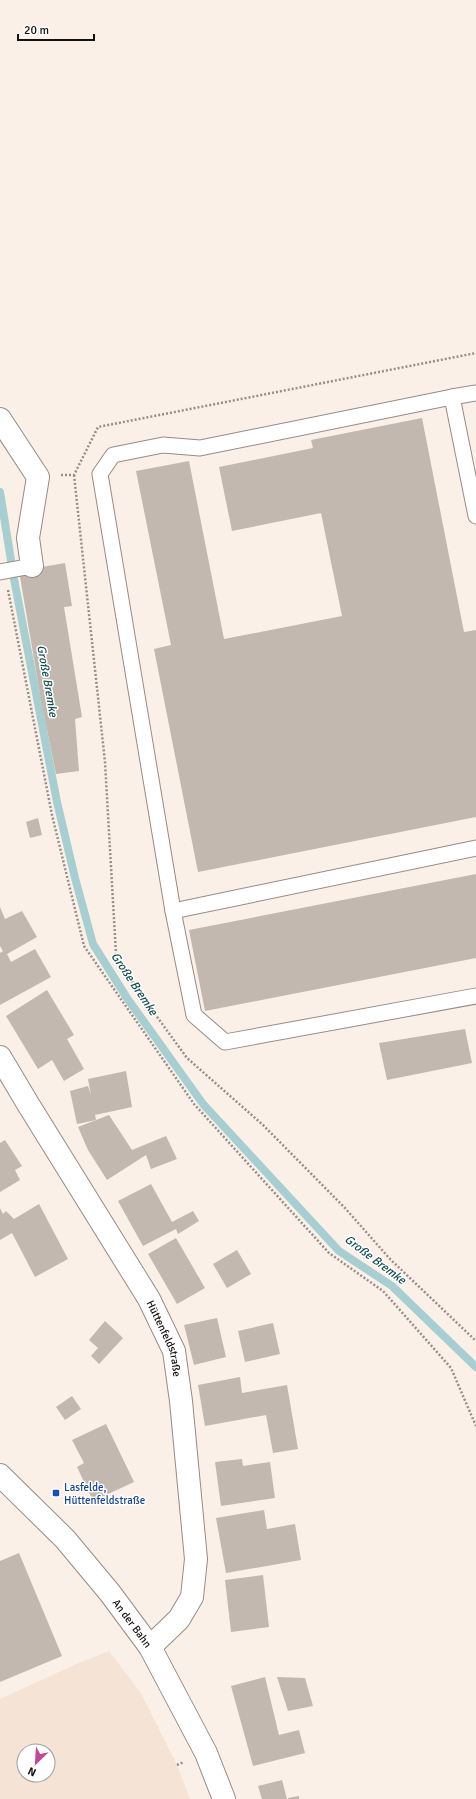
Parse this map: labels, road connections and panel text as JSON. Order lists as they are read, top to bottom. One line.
{"streets":{"street":["Hüttenfeldstraße","An der Bahn"]},"crossings":[["Hüttenfeldstraße","An der Bahn"]],"water":["Große Bremke"],"places":{"transit":["Lasfelde, Hüttenfeldstraße"]},"scale_bar":"20 m","north":"bottom left"}
